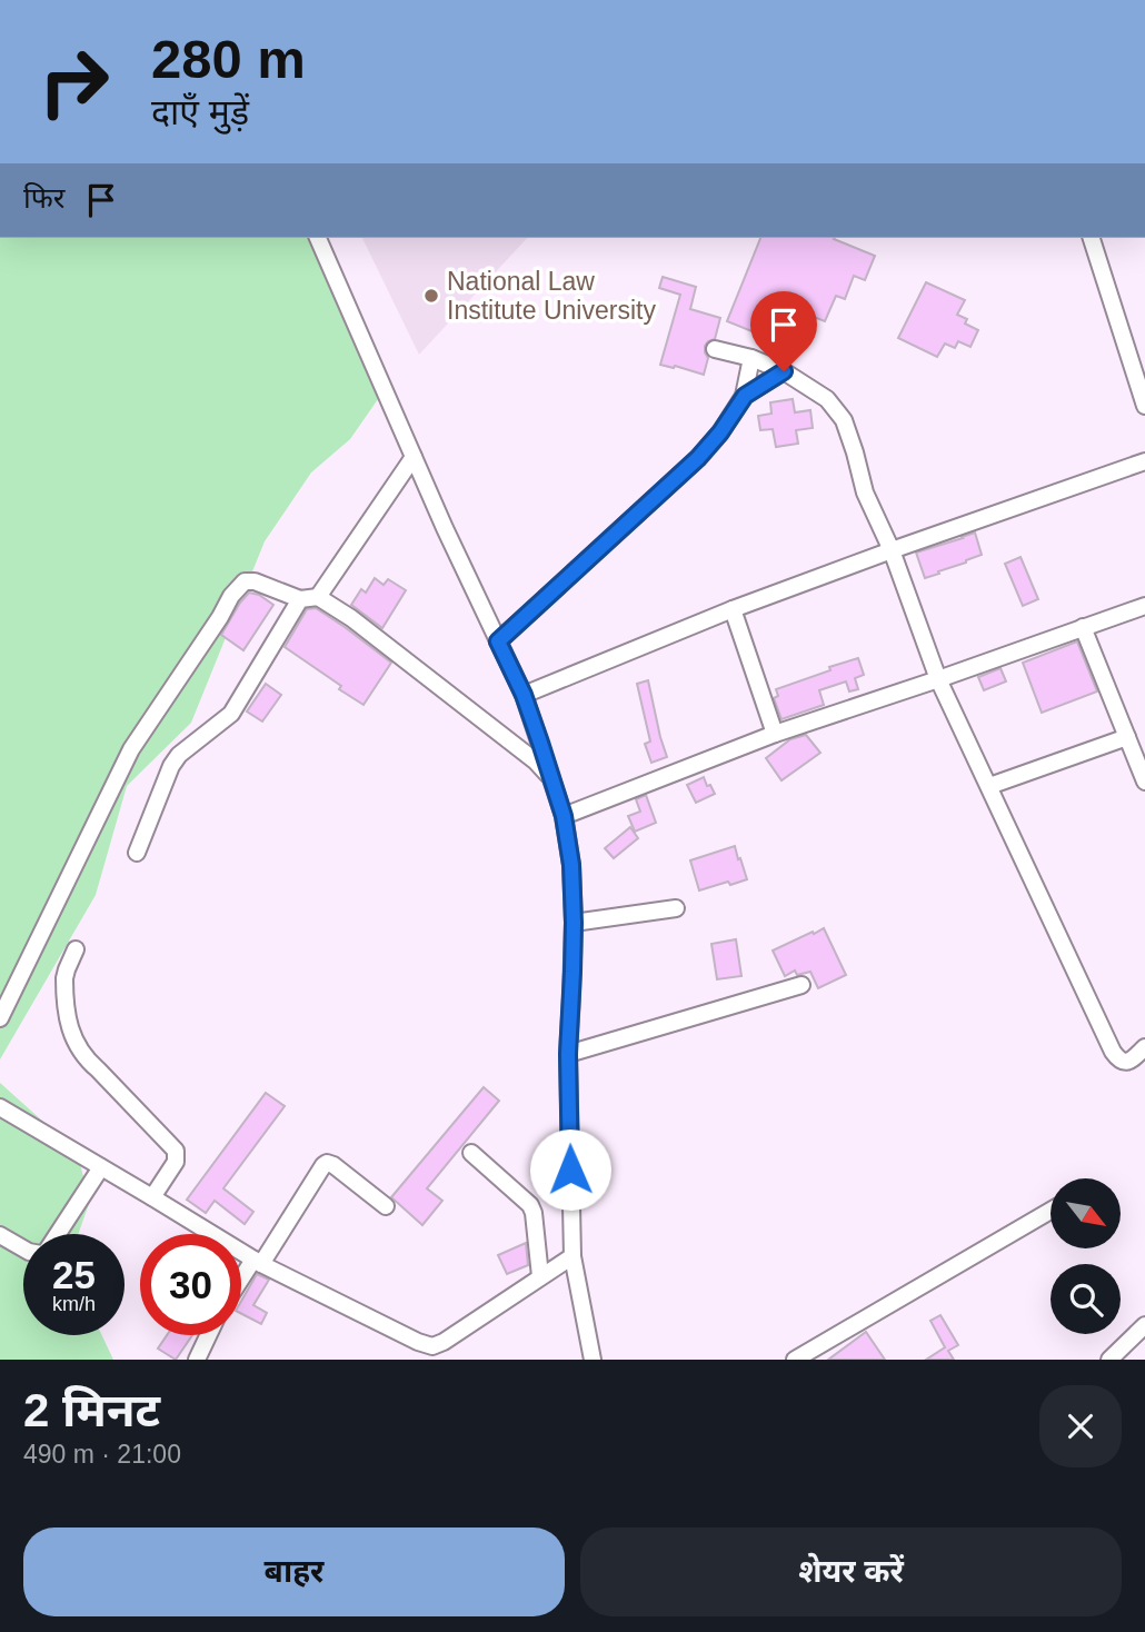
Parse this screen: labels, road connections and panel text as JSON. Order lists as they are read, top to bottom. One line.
{"places":["National Law Institute University"],"north":"bottom right","page":{"turn":["280 m","दाएँ मुड़ें"],"then":"फिर","speed":"25 km/h","limit":"30","heading":["2 मिनट","490 m · 21:00"],"buttons":["बाहर","शेयर करें"]}}
